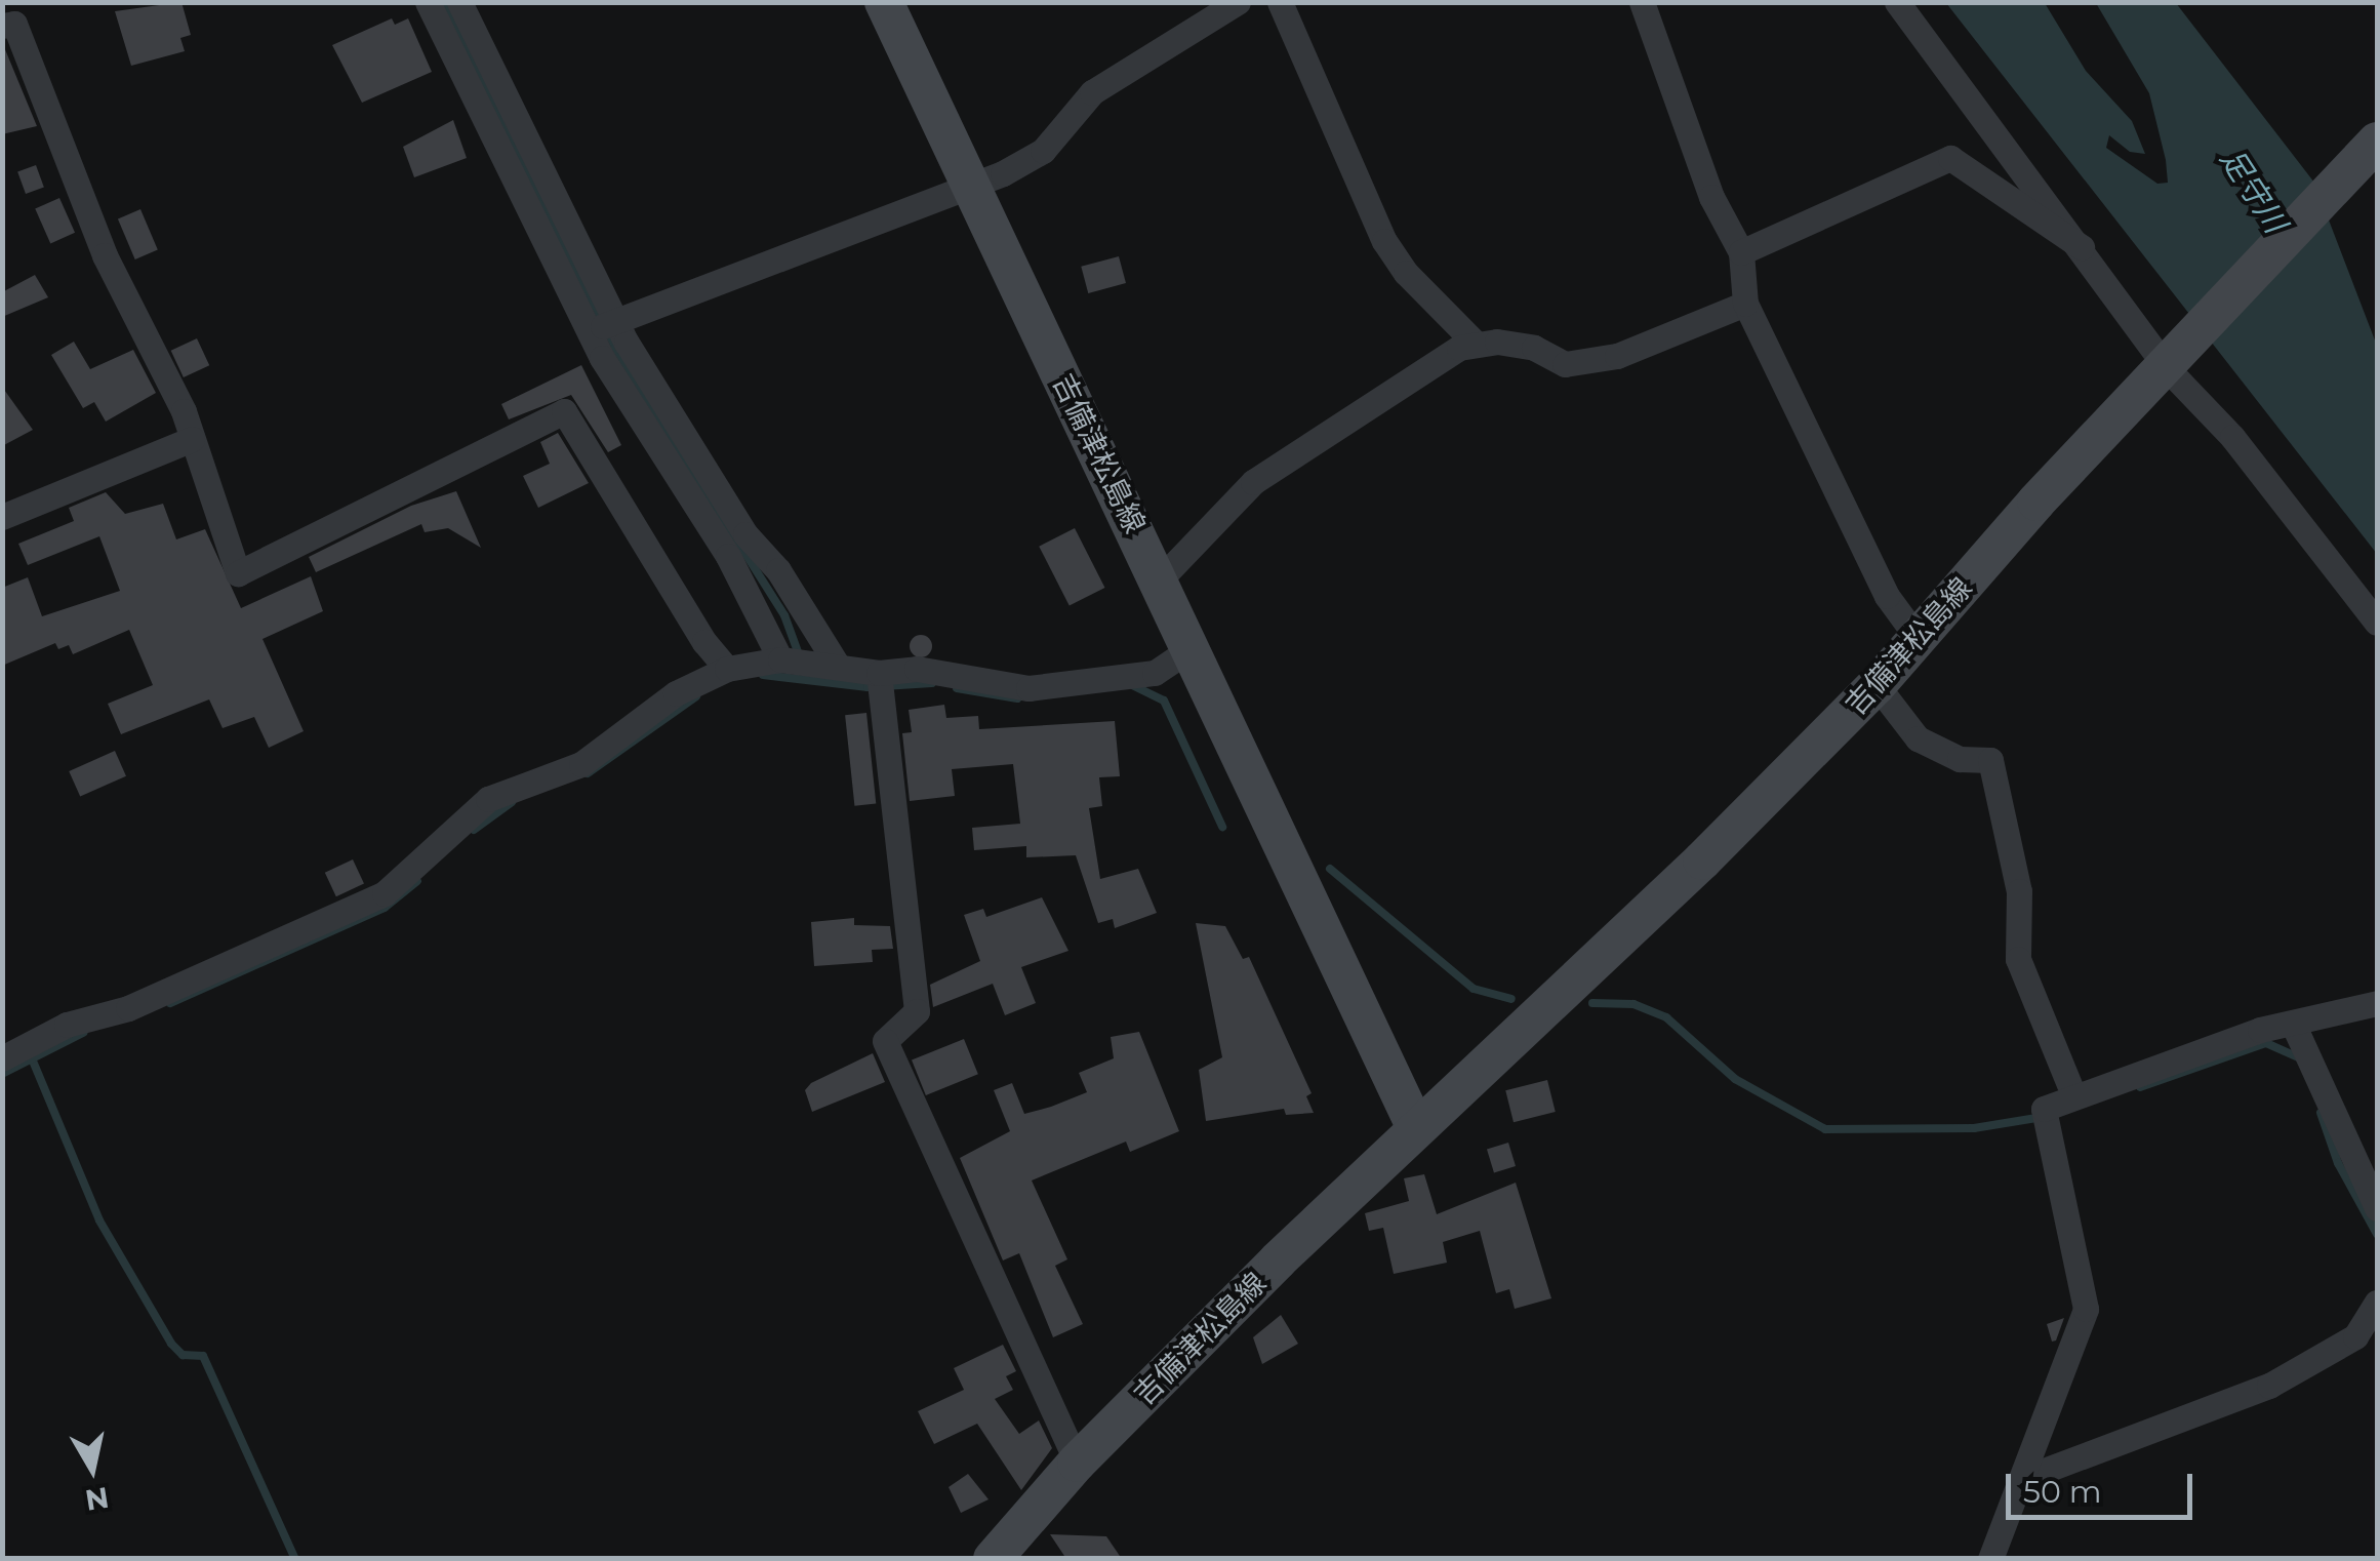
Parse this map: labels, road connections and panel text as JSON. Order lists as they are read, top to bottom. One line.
{"streets":{"main road":["吉備津松島線"]},"water":["足守川"],"scale_bar":"50 m","north":"bottom"}
